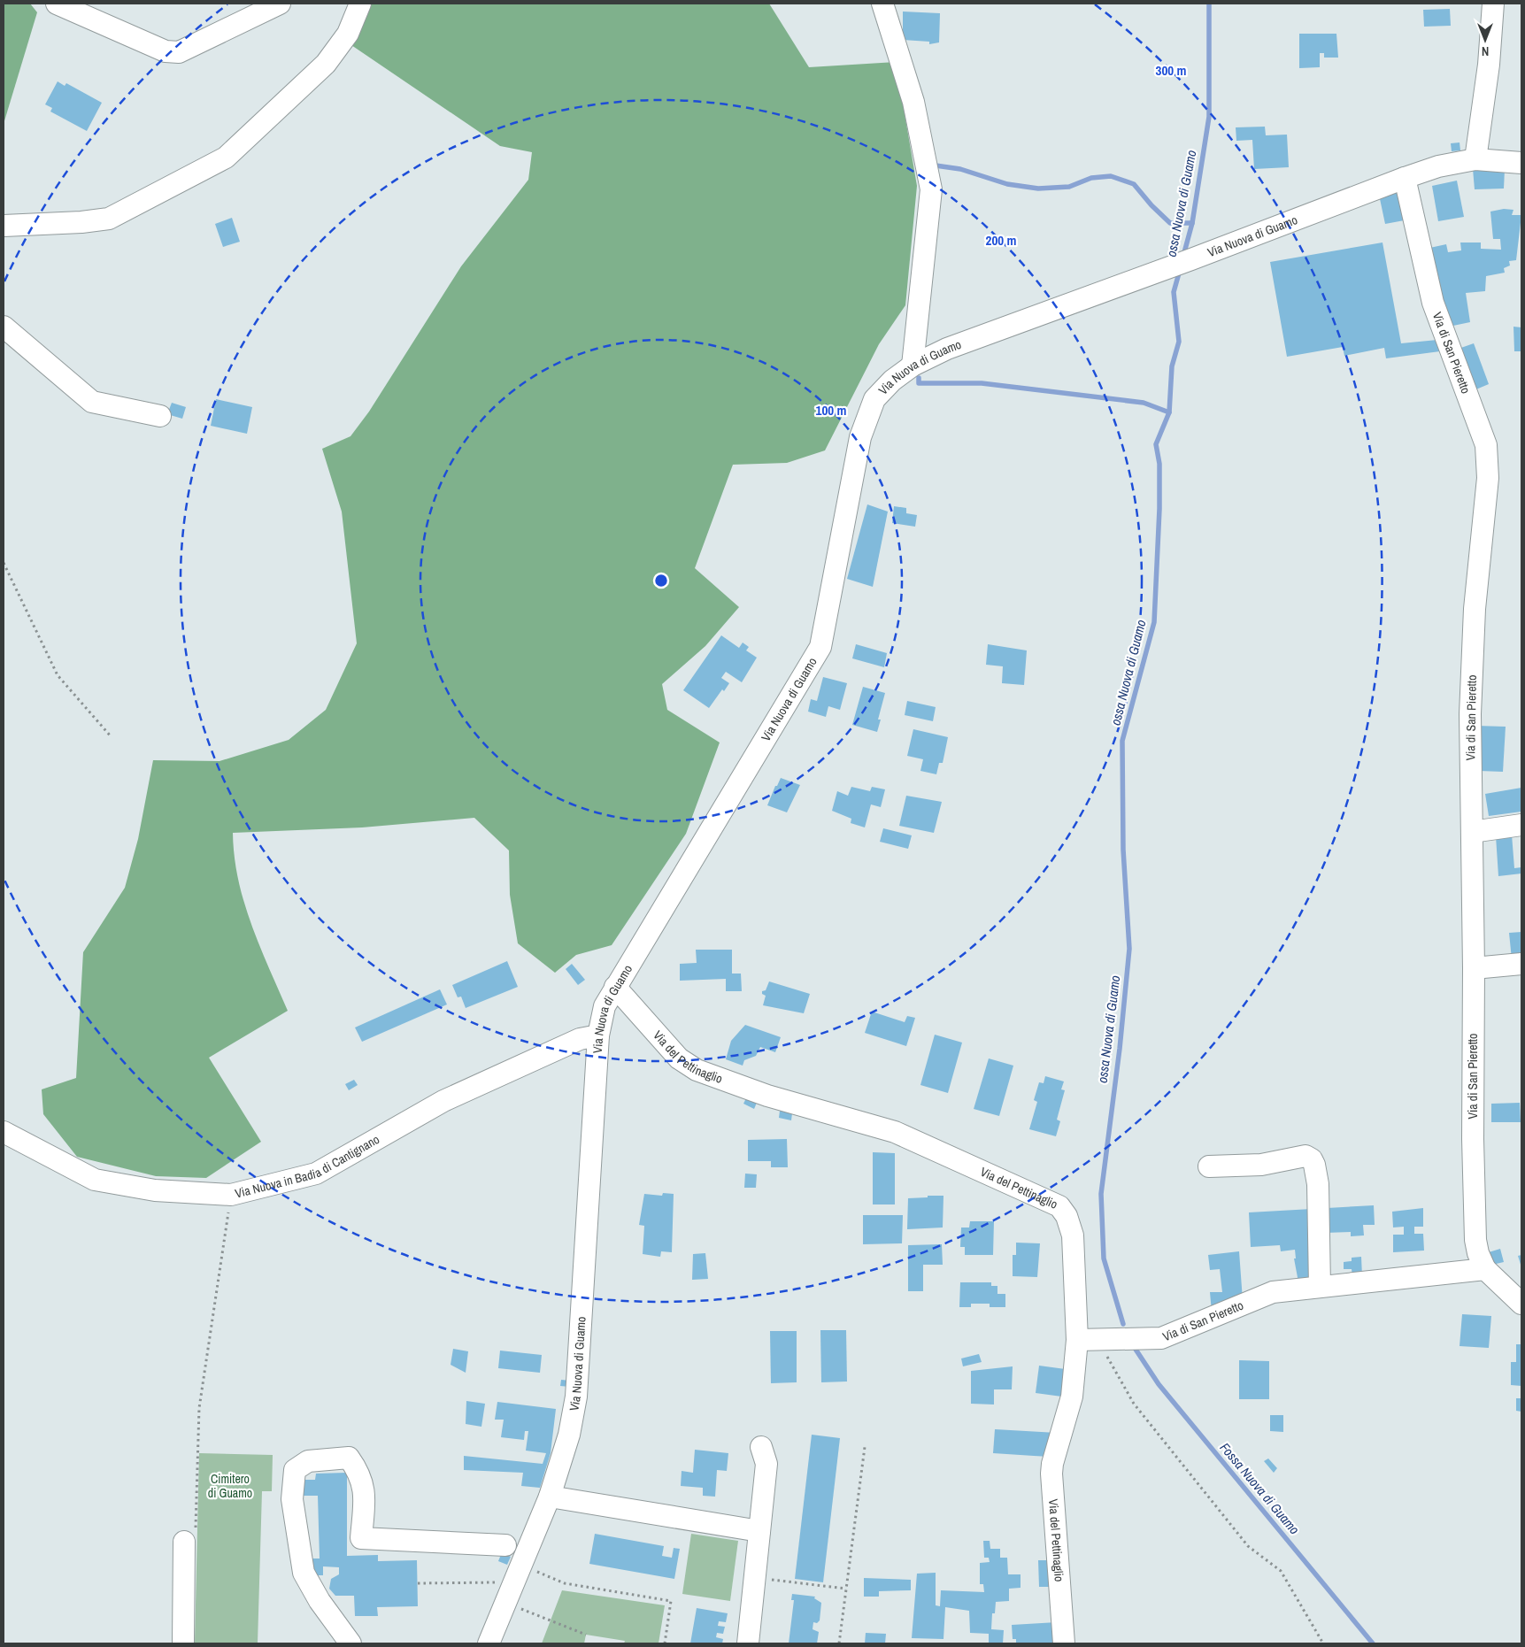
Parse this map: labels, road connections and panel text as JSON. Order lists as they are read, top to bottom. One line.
{"streets":{"street":["Via Nuova di Guamo","Via di San Pieretto","Via del Pettinaglio","Via Nuova in Badia di Cantignano"]},"crossings":[["Via Nuova di Guamo","Via di San Pieretto"],["Via Nuova di Guamo","Via del Pettinaglio"],["Via Nuova di Guamo","Via Nuova in Badia di Cantignano"],["Via di San Pieretto","Via del Pettinaglio"]],"water":["ossa Nuova di Guamo","Fossa Nuova di Guamo"],"parks":["Cimitero di Guamo"],"north":"bottom","rings":["300 m","200 m","100 m"]}
